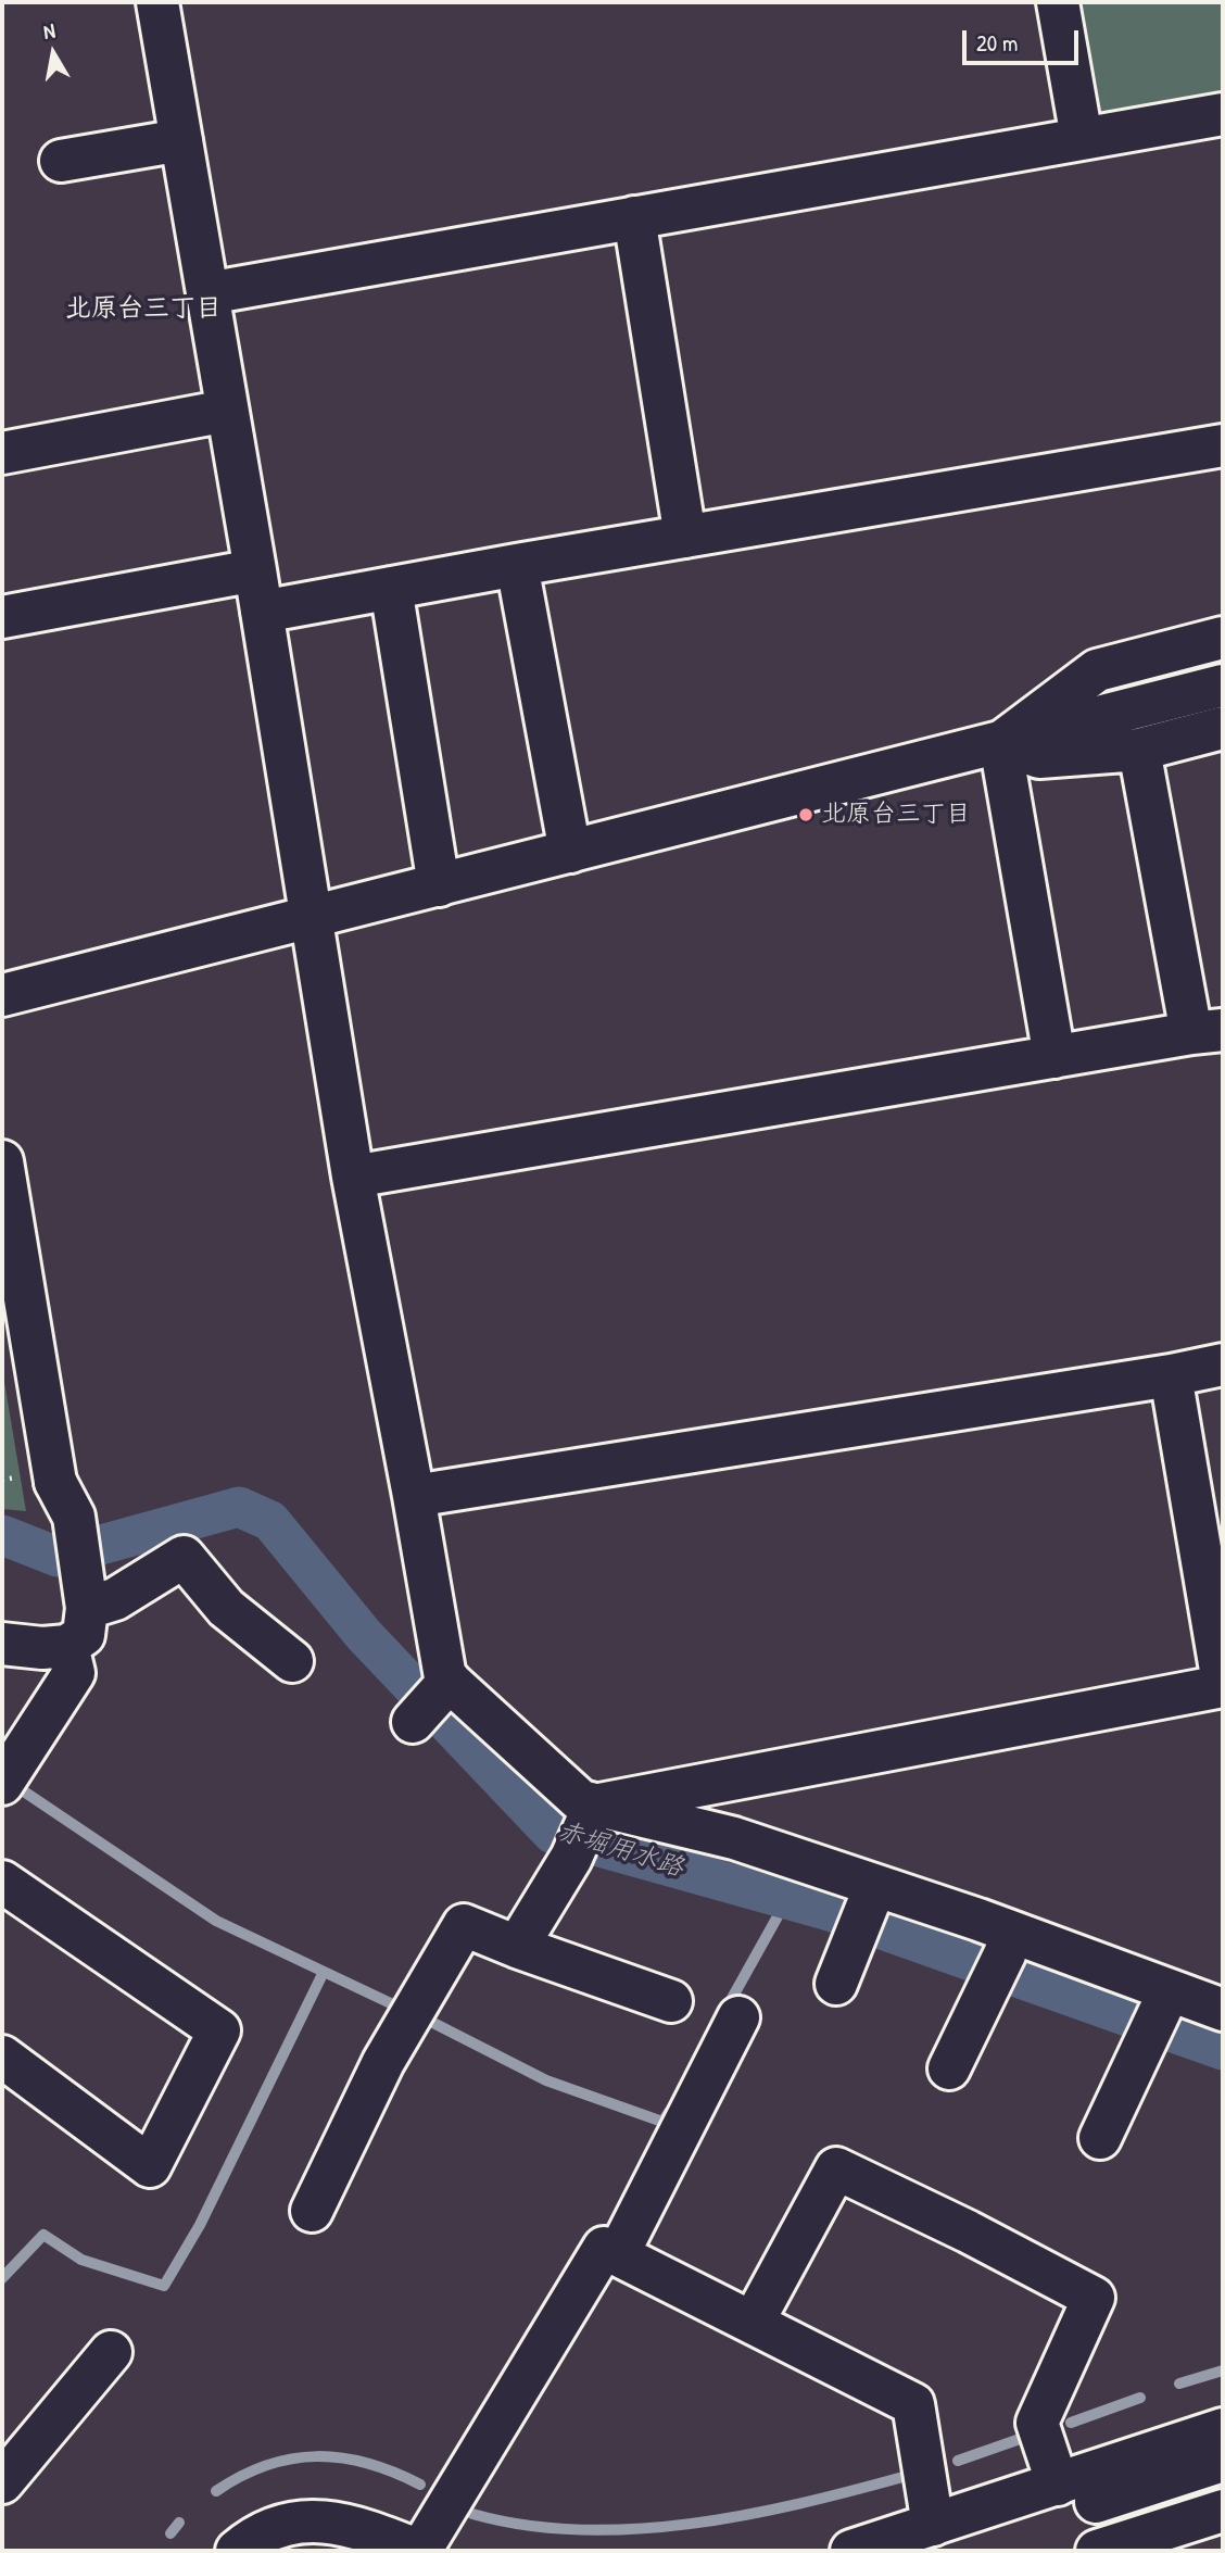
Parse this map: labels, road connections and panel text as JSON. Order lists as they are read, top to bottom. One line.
{"districts":["北原台三丁目"],"water":["赤堀用水路"],"places":["北原台三丁目"],"scale_bar":"20 m","north":"top"}
